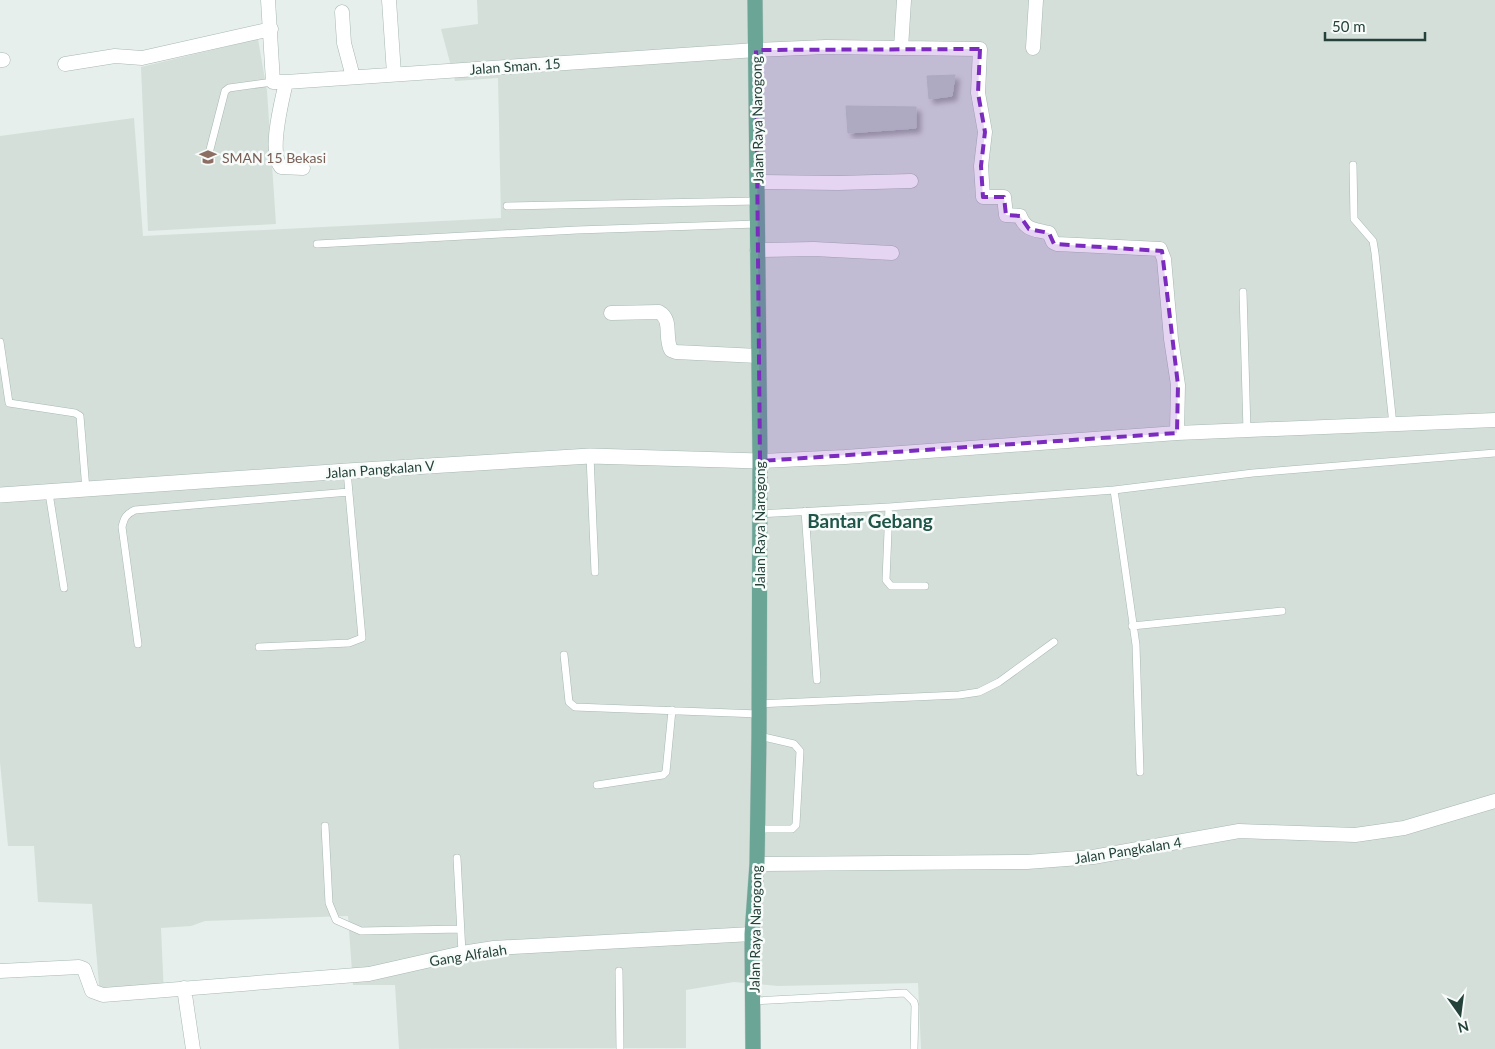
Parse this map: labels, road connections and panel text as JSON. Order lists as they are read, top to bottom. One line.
{"streets":{"main road":["Jalan Raya Narogong"],"street":["Jalan Sman. 15","Jalan Pangkalan V","Jalan Pangkalan 4","Gang Alfalah"]},"crossings":[["Jalan Sman. 15","Jalan Raya Narogong"],["Jalan Raya Narogong","Jalan Pangkalan V"],["Jalan Raya Narogong","Jalan Pangkalan 4"],["Jalan Raya Narogong","Gang Alfalah"]],"districts":["Bantar Gebang"],"places":{"school or university":["SMAN 15 Bekasi"]},"scale_bar":"50 m","north":"bottom"}
